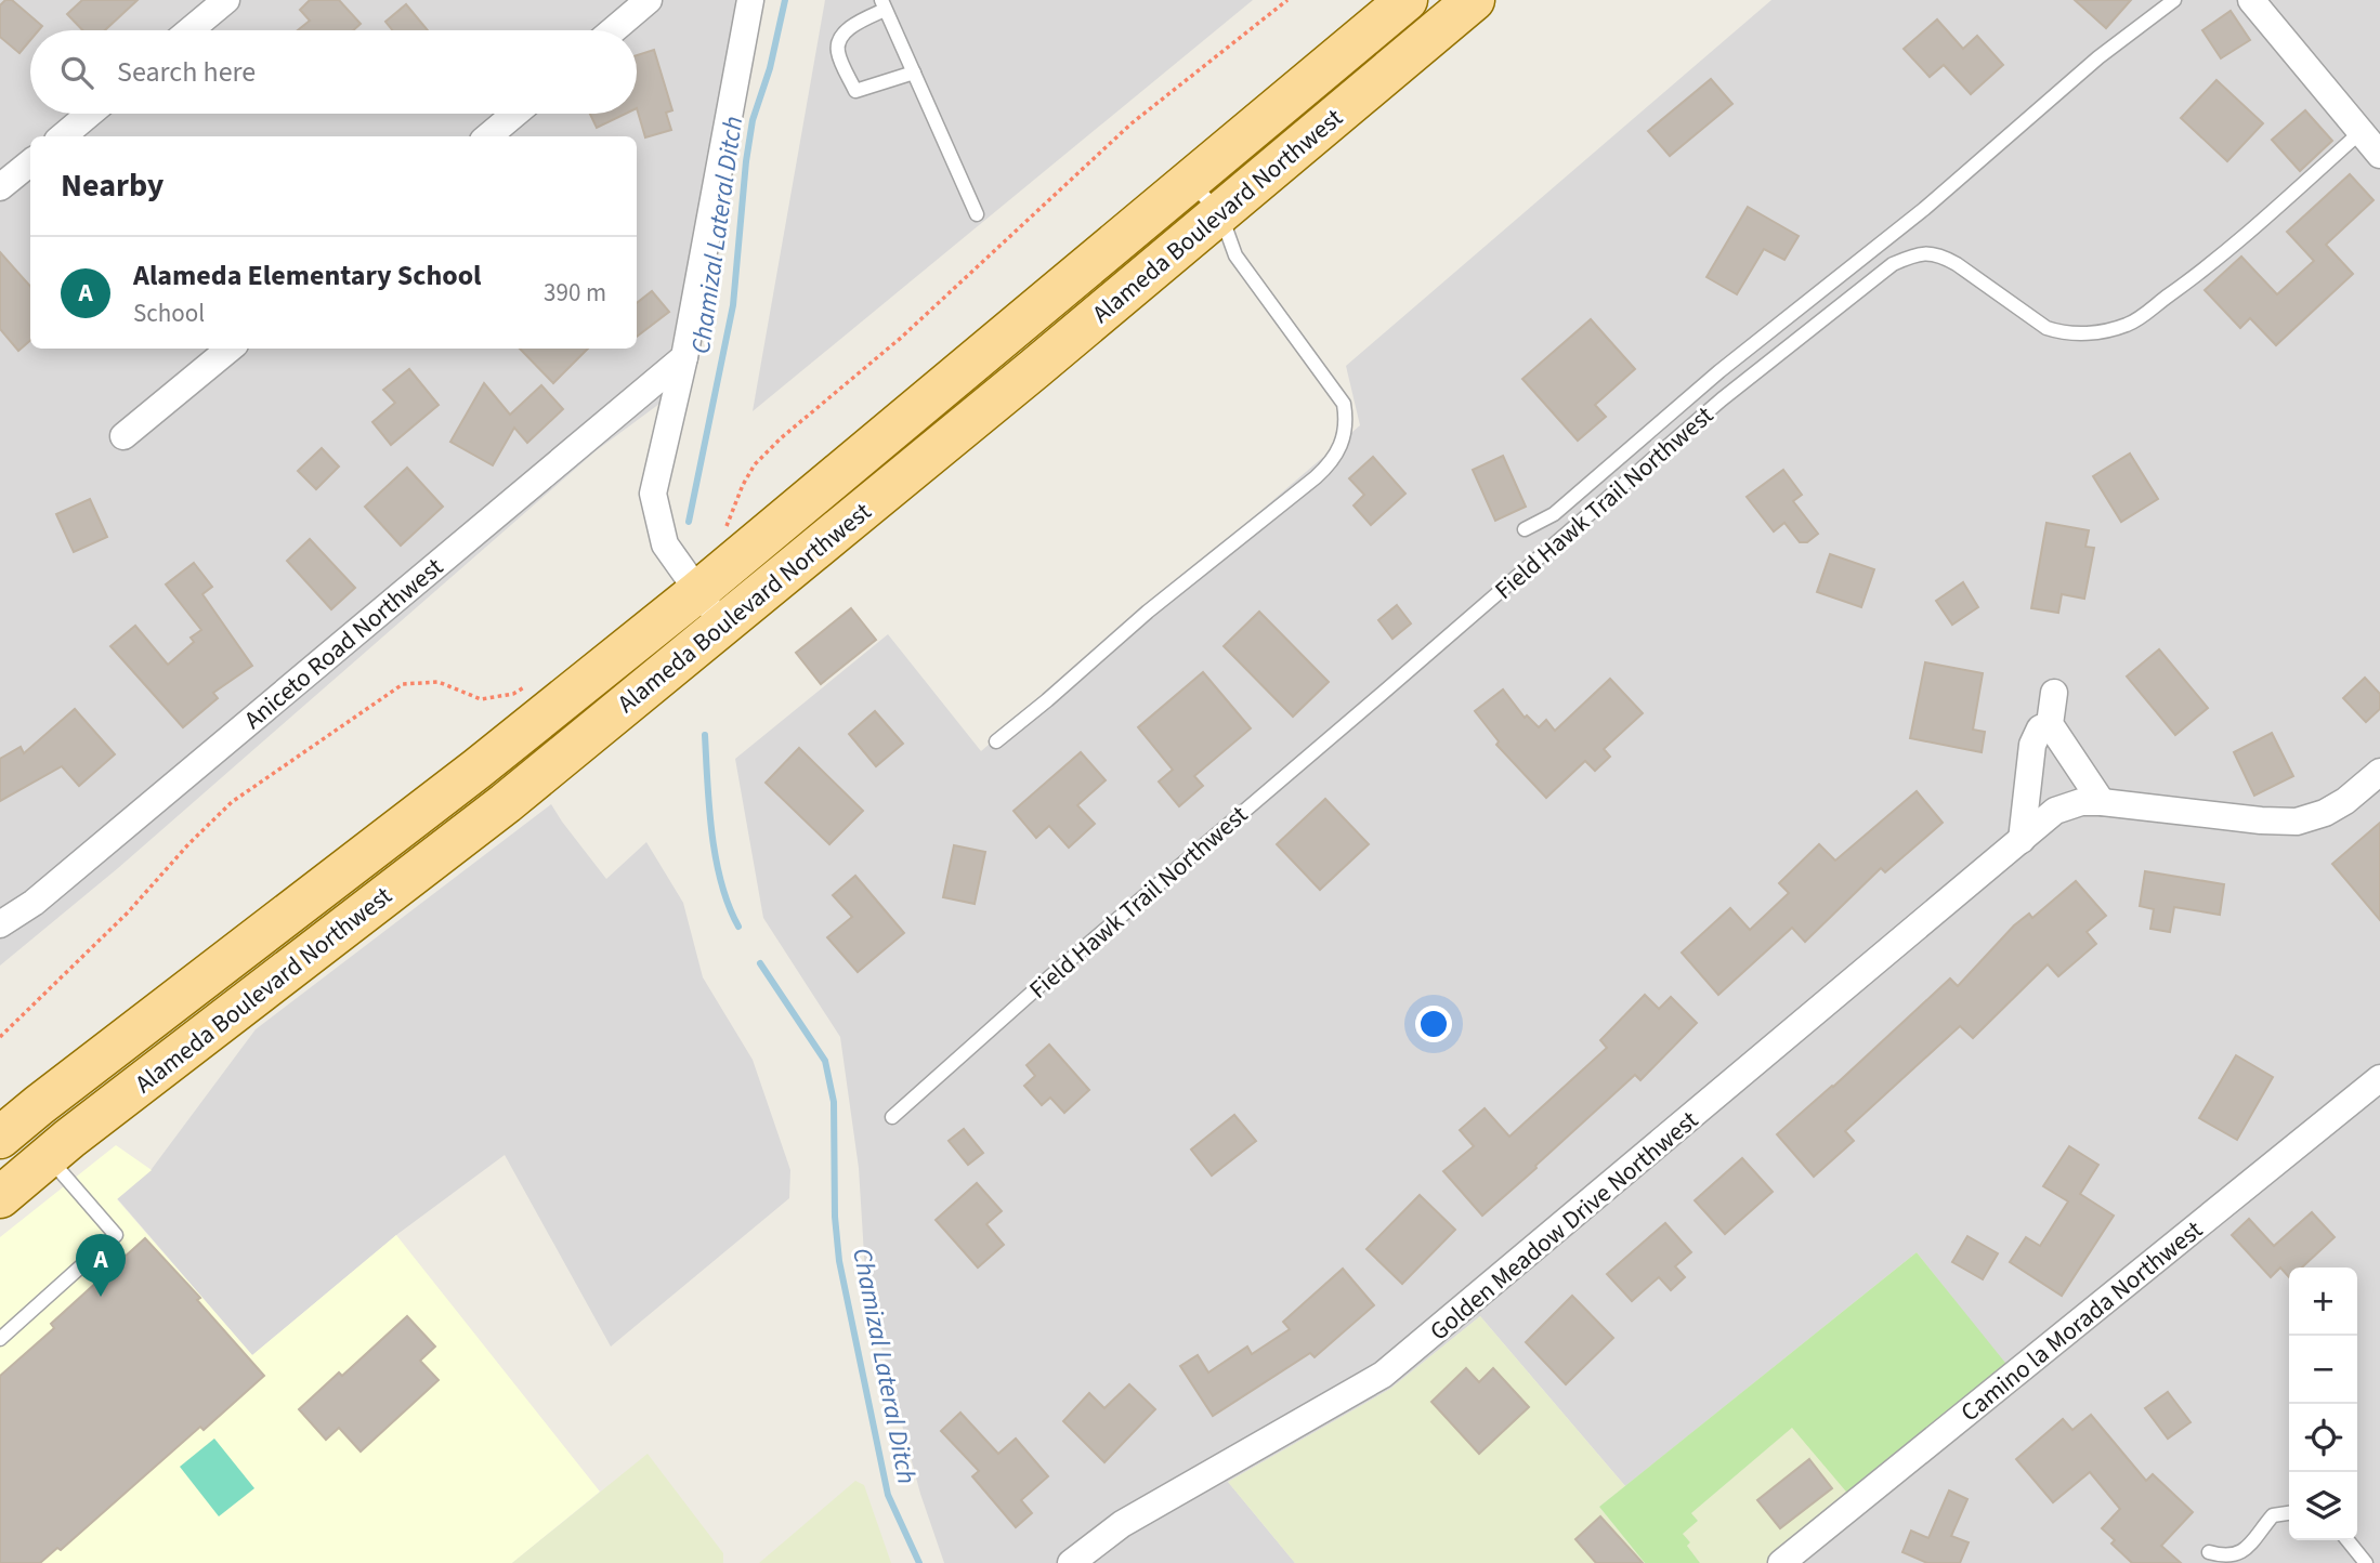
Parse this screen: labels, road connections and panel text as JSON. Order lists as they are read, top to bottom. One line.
{"streets":{"main road":["Alameda Boulevard Northwest"],"street":["Aniceto Road Northwest","Golden Meadow Drive Northwest","Camino la Morada Northwest"],"lane":["Field Hawk Trail Northwest"]},"water":["Chamizal Lateral Ditch"],"page":{"search":"Search here","heading":"Nearby","list":[{"mark":"A","name":"Alameda Elementary School","note":"School","value":"390 m"}],"pins":"A","map_buttons":["+","−"]}}
